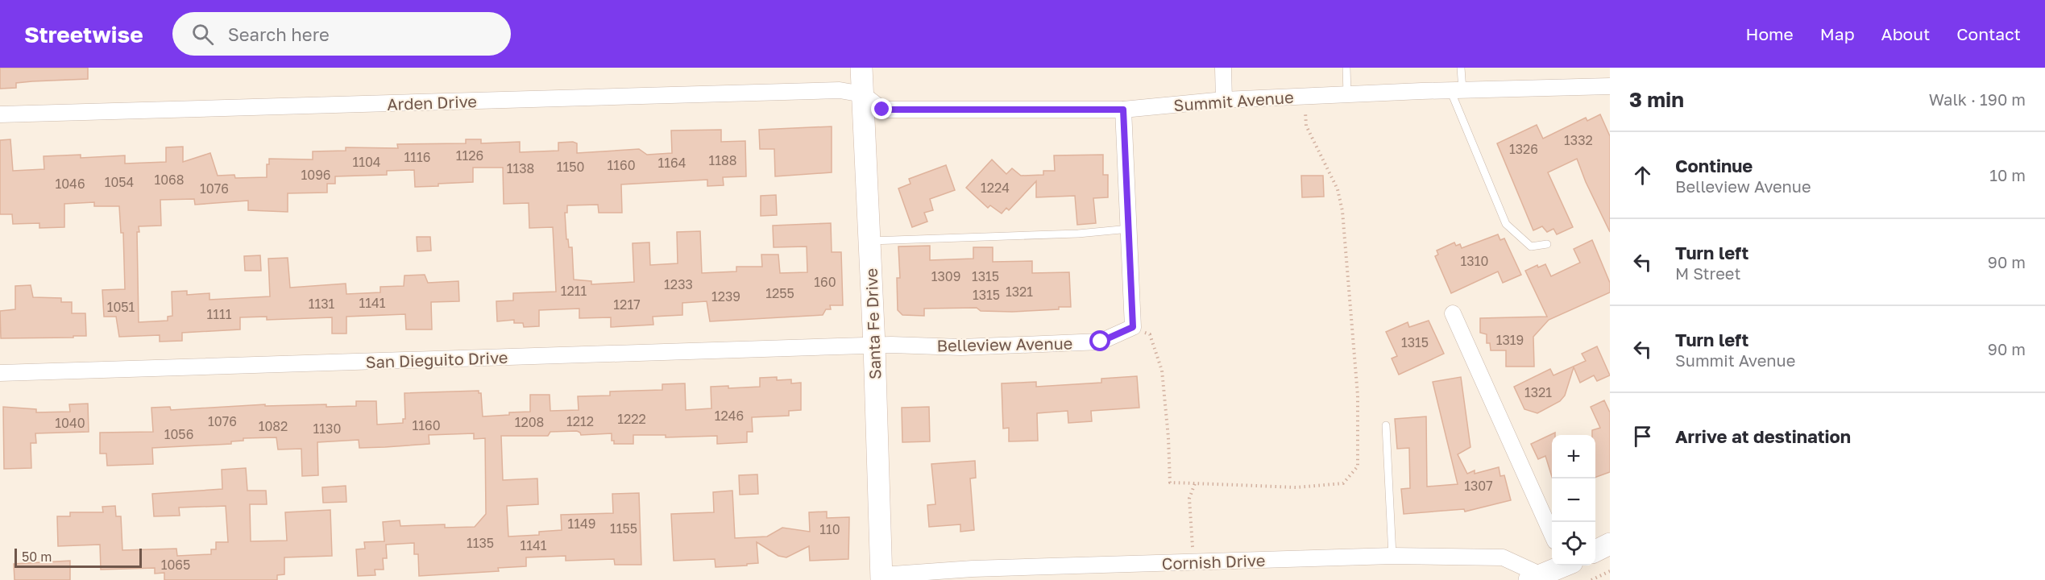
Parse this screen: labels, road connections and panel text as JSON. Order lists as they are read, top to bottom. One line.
{"streets":{"main road":["Santa Fe Drive"],"street":["Summit Avenue","Arden Drive","Belleview Avenue","San Dieguito Drive","Cornish Drive"]},"crossings":[["Summit Avenue","Arden Drive"],["Summit Avenue","Santa Fe Drive"],["Arden Drive","Santa Fe Drive"],["Santa Fe Drive","Belleview Avenue"],["Santa Fe Drive","San Dieguito Drive"],["Santa Fe Drive","Cornish Drive"],["Belleview Avenue","San Dieguito Drive"]],"house_numbers":["1332","1326","1126","1116","1188","1104","1164","1160","1150","1138","1096","1068","1054","1046","1224","1076","1310","1309","1315","160","1233","1211","1321","1255","1315","1239","1141","1131","1217","1051","1111","1319","1315","1321","1246","1222","1076","1212","1208","1040","1160","1082","1130","1056","1307","1149","1155","110","1135","1141","1065"],"scale_bar":"50 m","page":{"header":"Streetwise","search":"Search here","nav":["Home","Map","About","Contact"],"heading":["3 min","Walk · 190 m"],"list":[["Continue","Belleview Avenue","10 m"],["Turn left","M Street","90 m"],["Turn left","Summit Avenue","90 m"],"Arrive at destination"],"map_buttons":["+","−"],"scale":"50 m"}}
